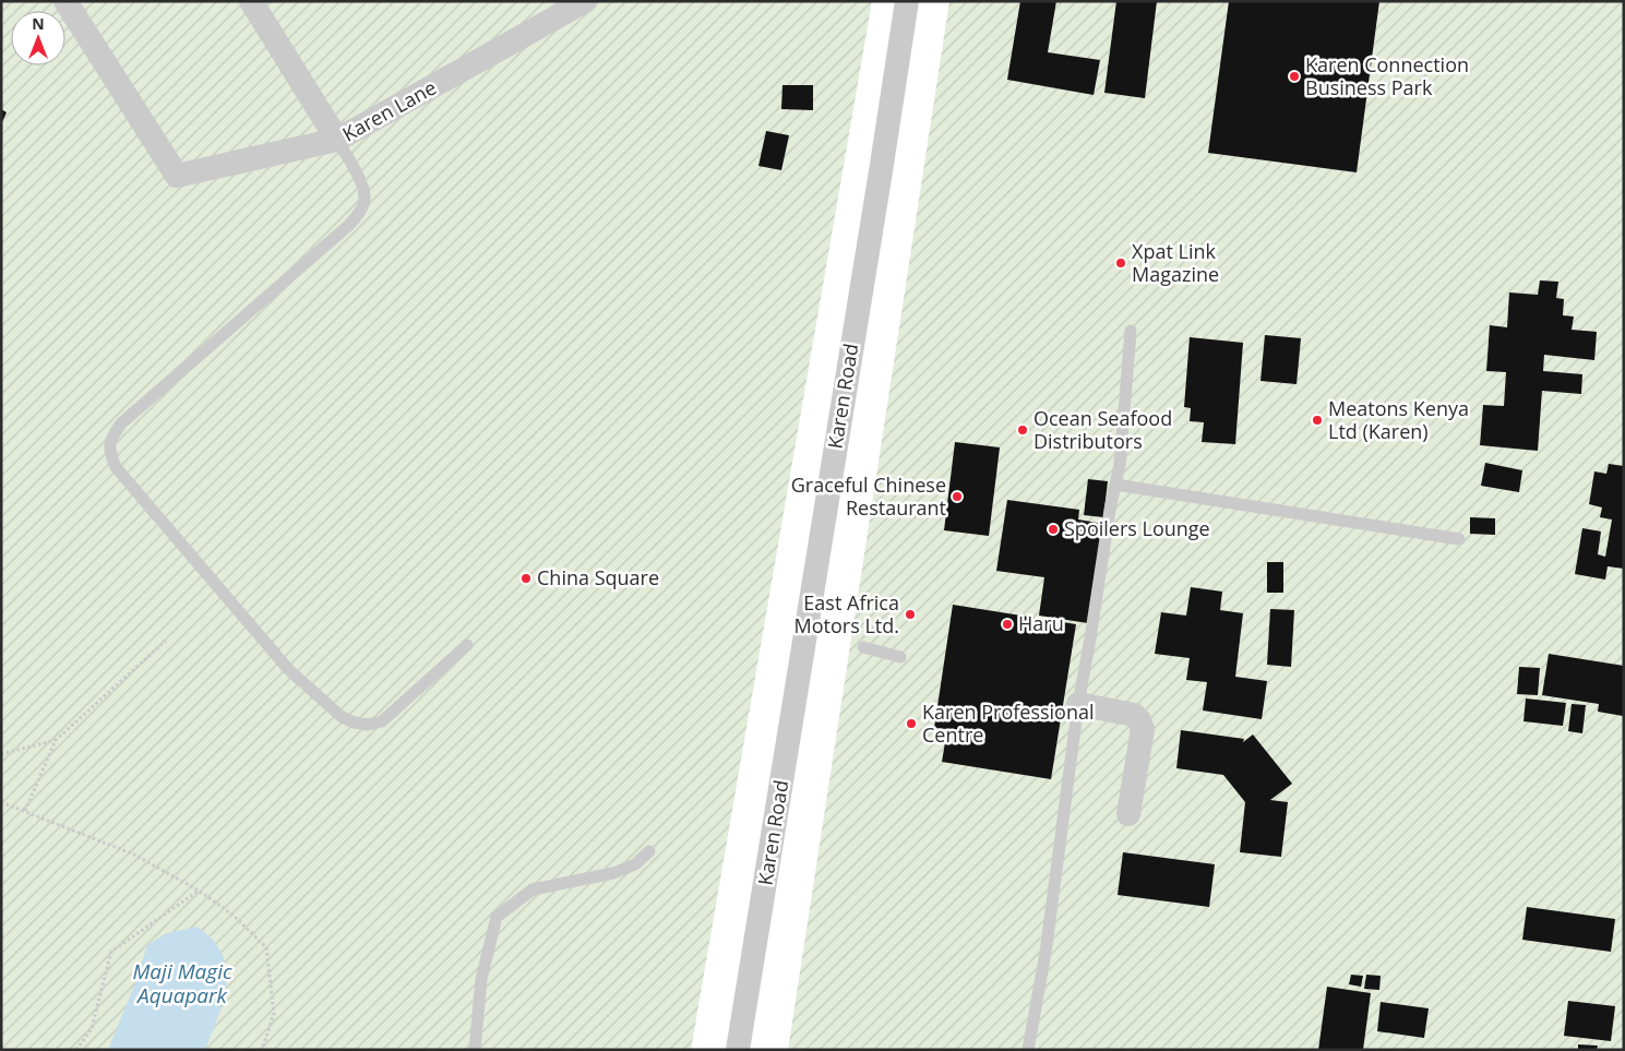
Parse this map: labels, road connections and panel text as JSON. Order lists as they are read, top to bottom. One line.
{"streets":{"street":["Karen Lane","Karen Road"]},"water":["Maji Magic Aquapark"],"places":["Karen Connection Business Park","Xpat Link Magazine","Meatons Kenya Ltd (Karen)","Ocean Seafood Distributors","Graceful Chinese Restaurant","Spoilers Lounge","China Square","East Africa Motors Ltd.","Haru","Karen Professional Centre"],"north":"top"}
